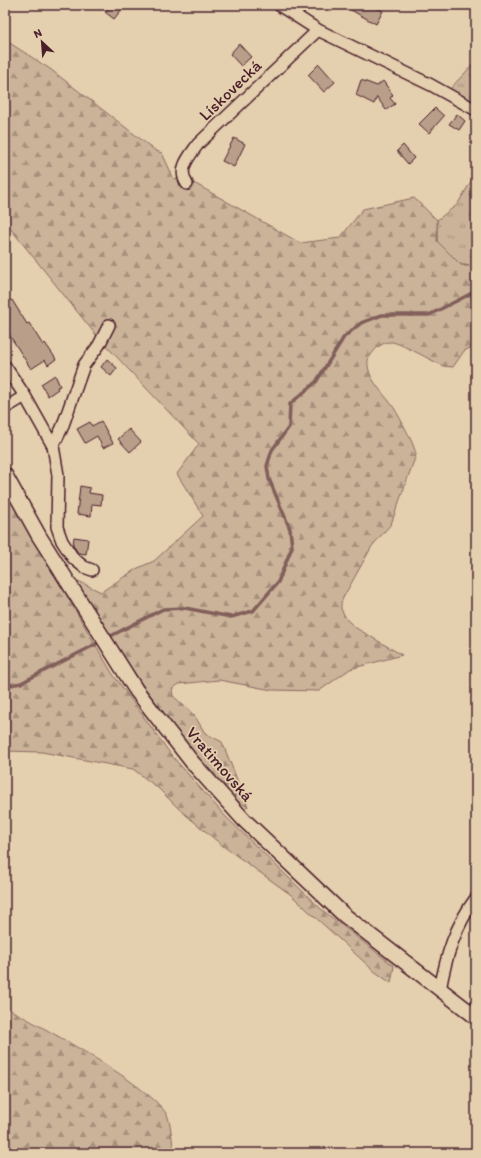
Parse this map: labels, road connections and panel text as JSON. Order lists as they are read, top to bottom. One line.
{"streets":{"main road":["Vratimovská"],"street":["Lískovecká"]},"north":"top left"}
